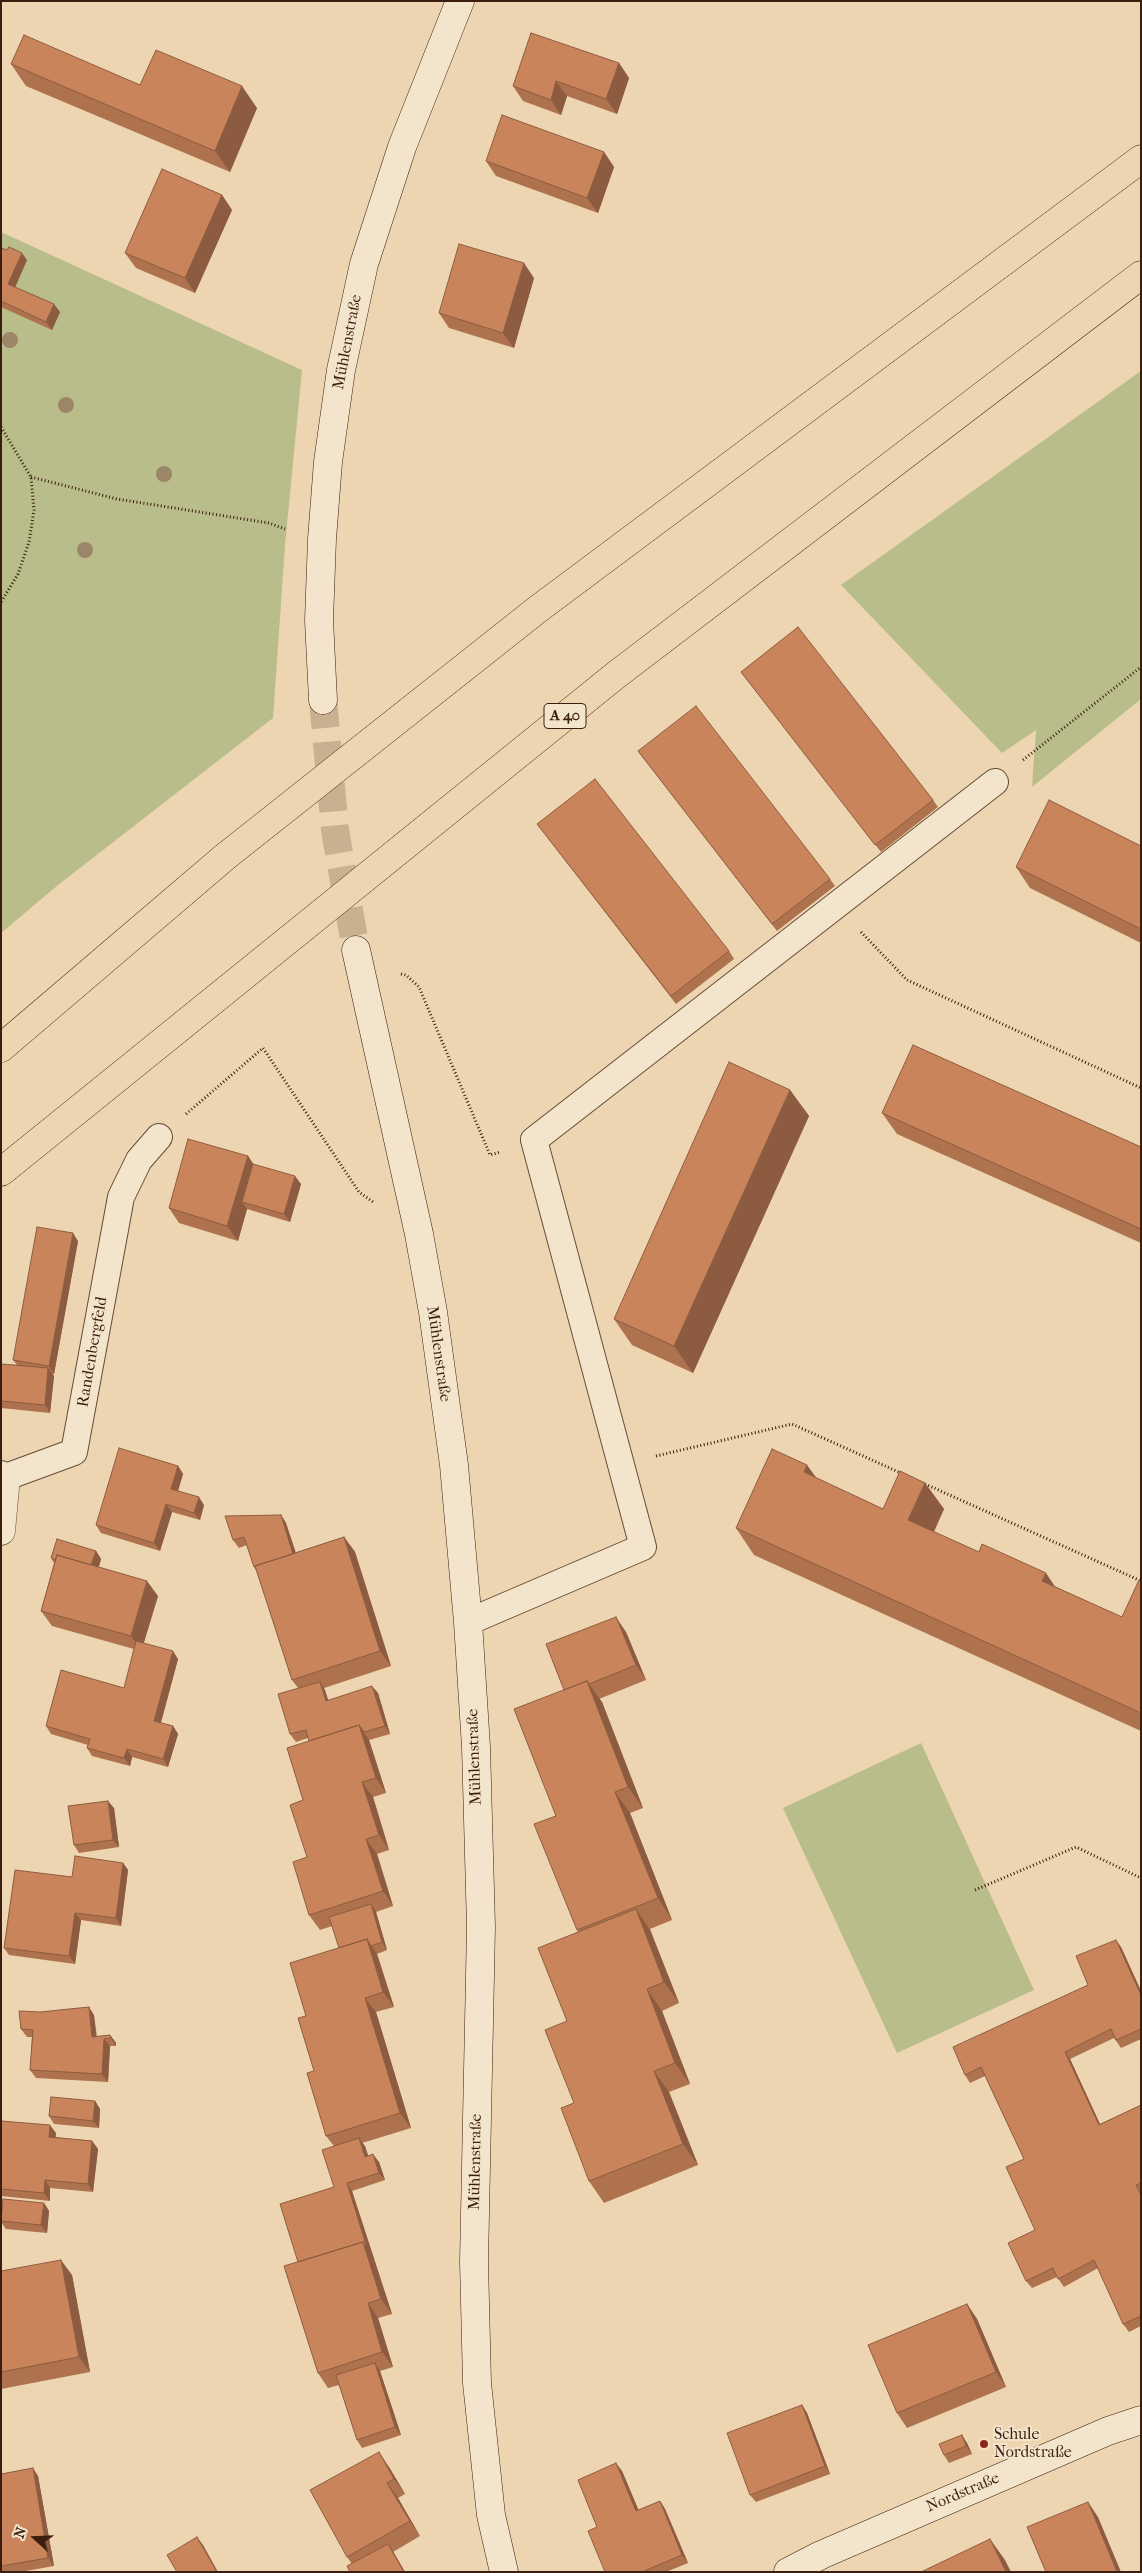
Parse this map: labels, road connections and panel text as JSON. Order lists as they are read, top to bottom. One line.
{"streets":{"highway":["A 40"],"street":["Mühlenstraße","Randenbergfeld","Nordstraße"]},"places":["Schule Nordstraße"],"north":"left"}
